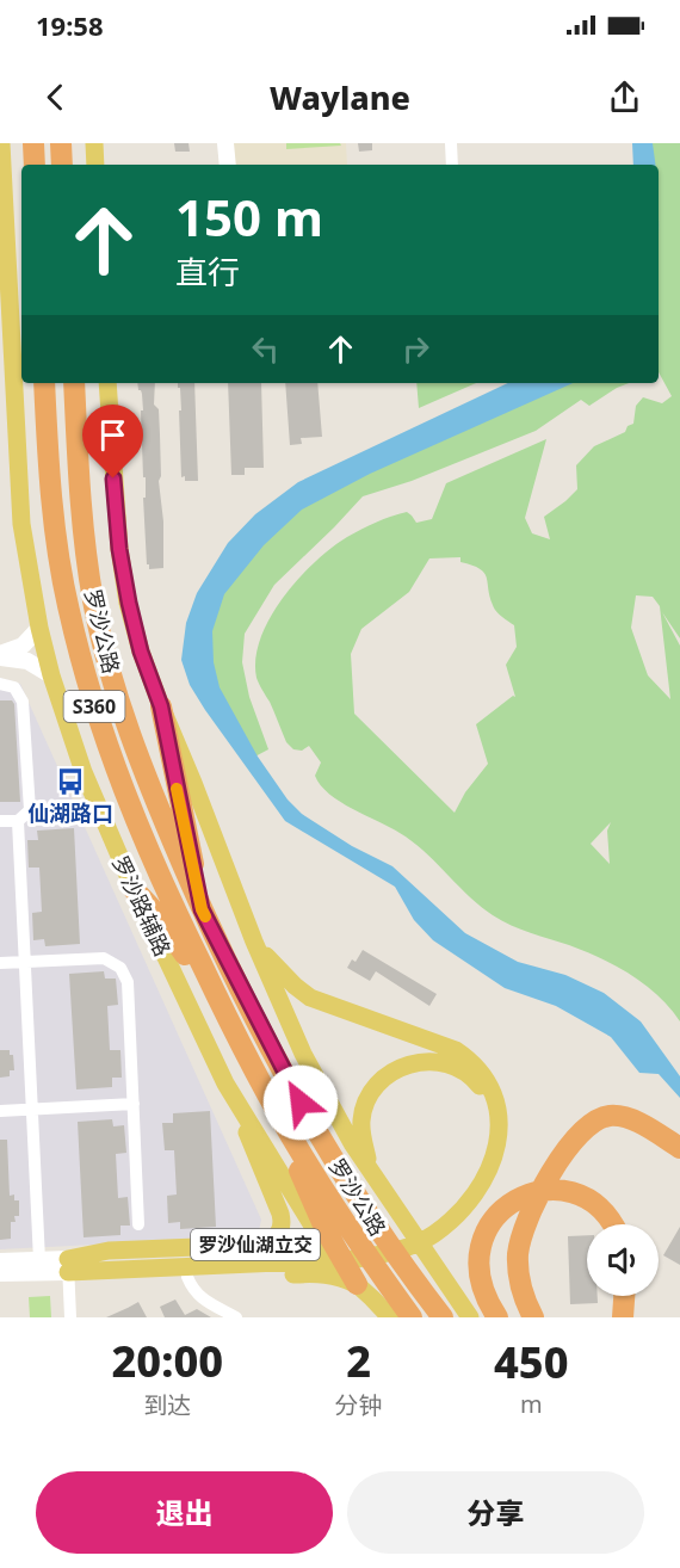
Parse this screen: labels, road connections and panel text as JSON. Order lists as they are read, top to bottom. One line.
{"streets":{"highway":["罗沙公路","S360"],"main road":["罗沙路辅路","罗沙仙湖立交"]},"crossings":[["罗沙路辅路","罗沙仙湖立交"]],"places":{"bus stop":["仙湖路口"]},"page":{"status":"19:58","header":"Waylane","turn":["150 m","直行"],"eta":["20:00","到达","2","分钟","450","m"],"buttons":["退出","分享"]}}
